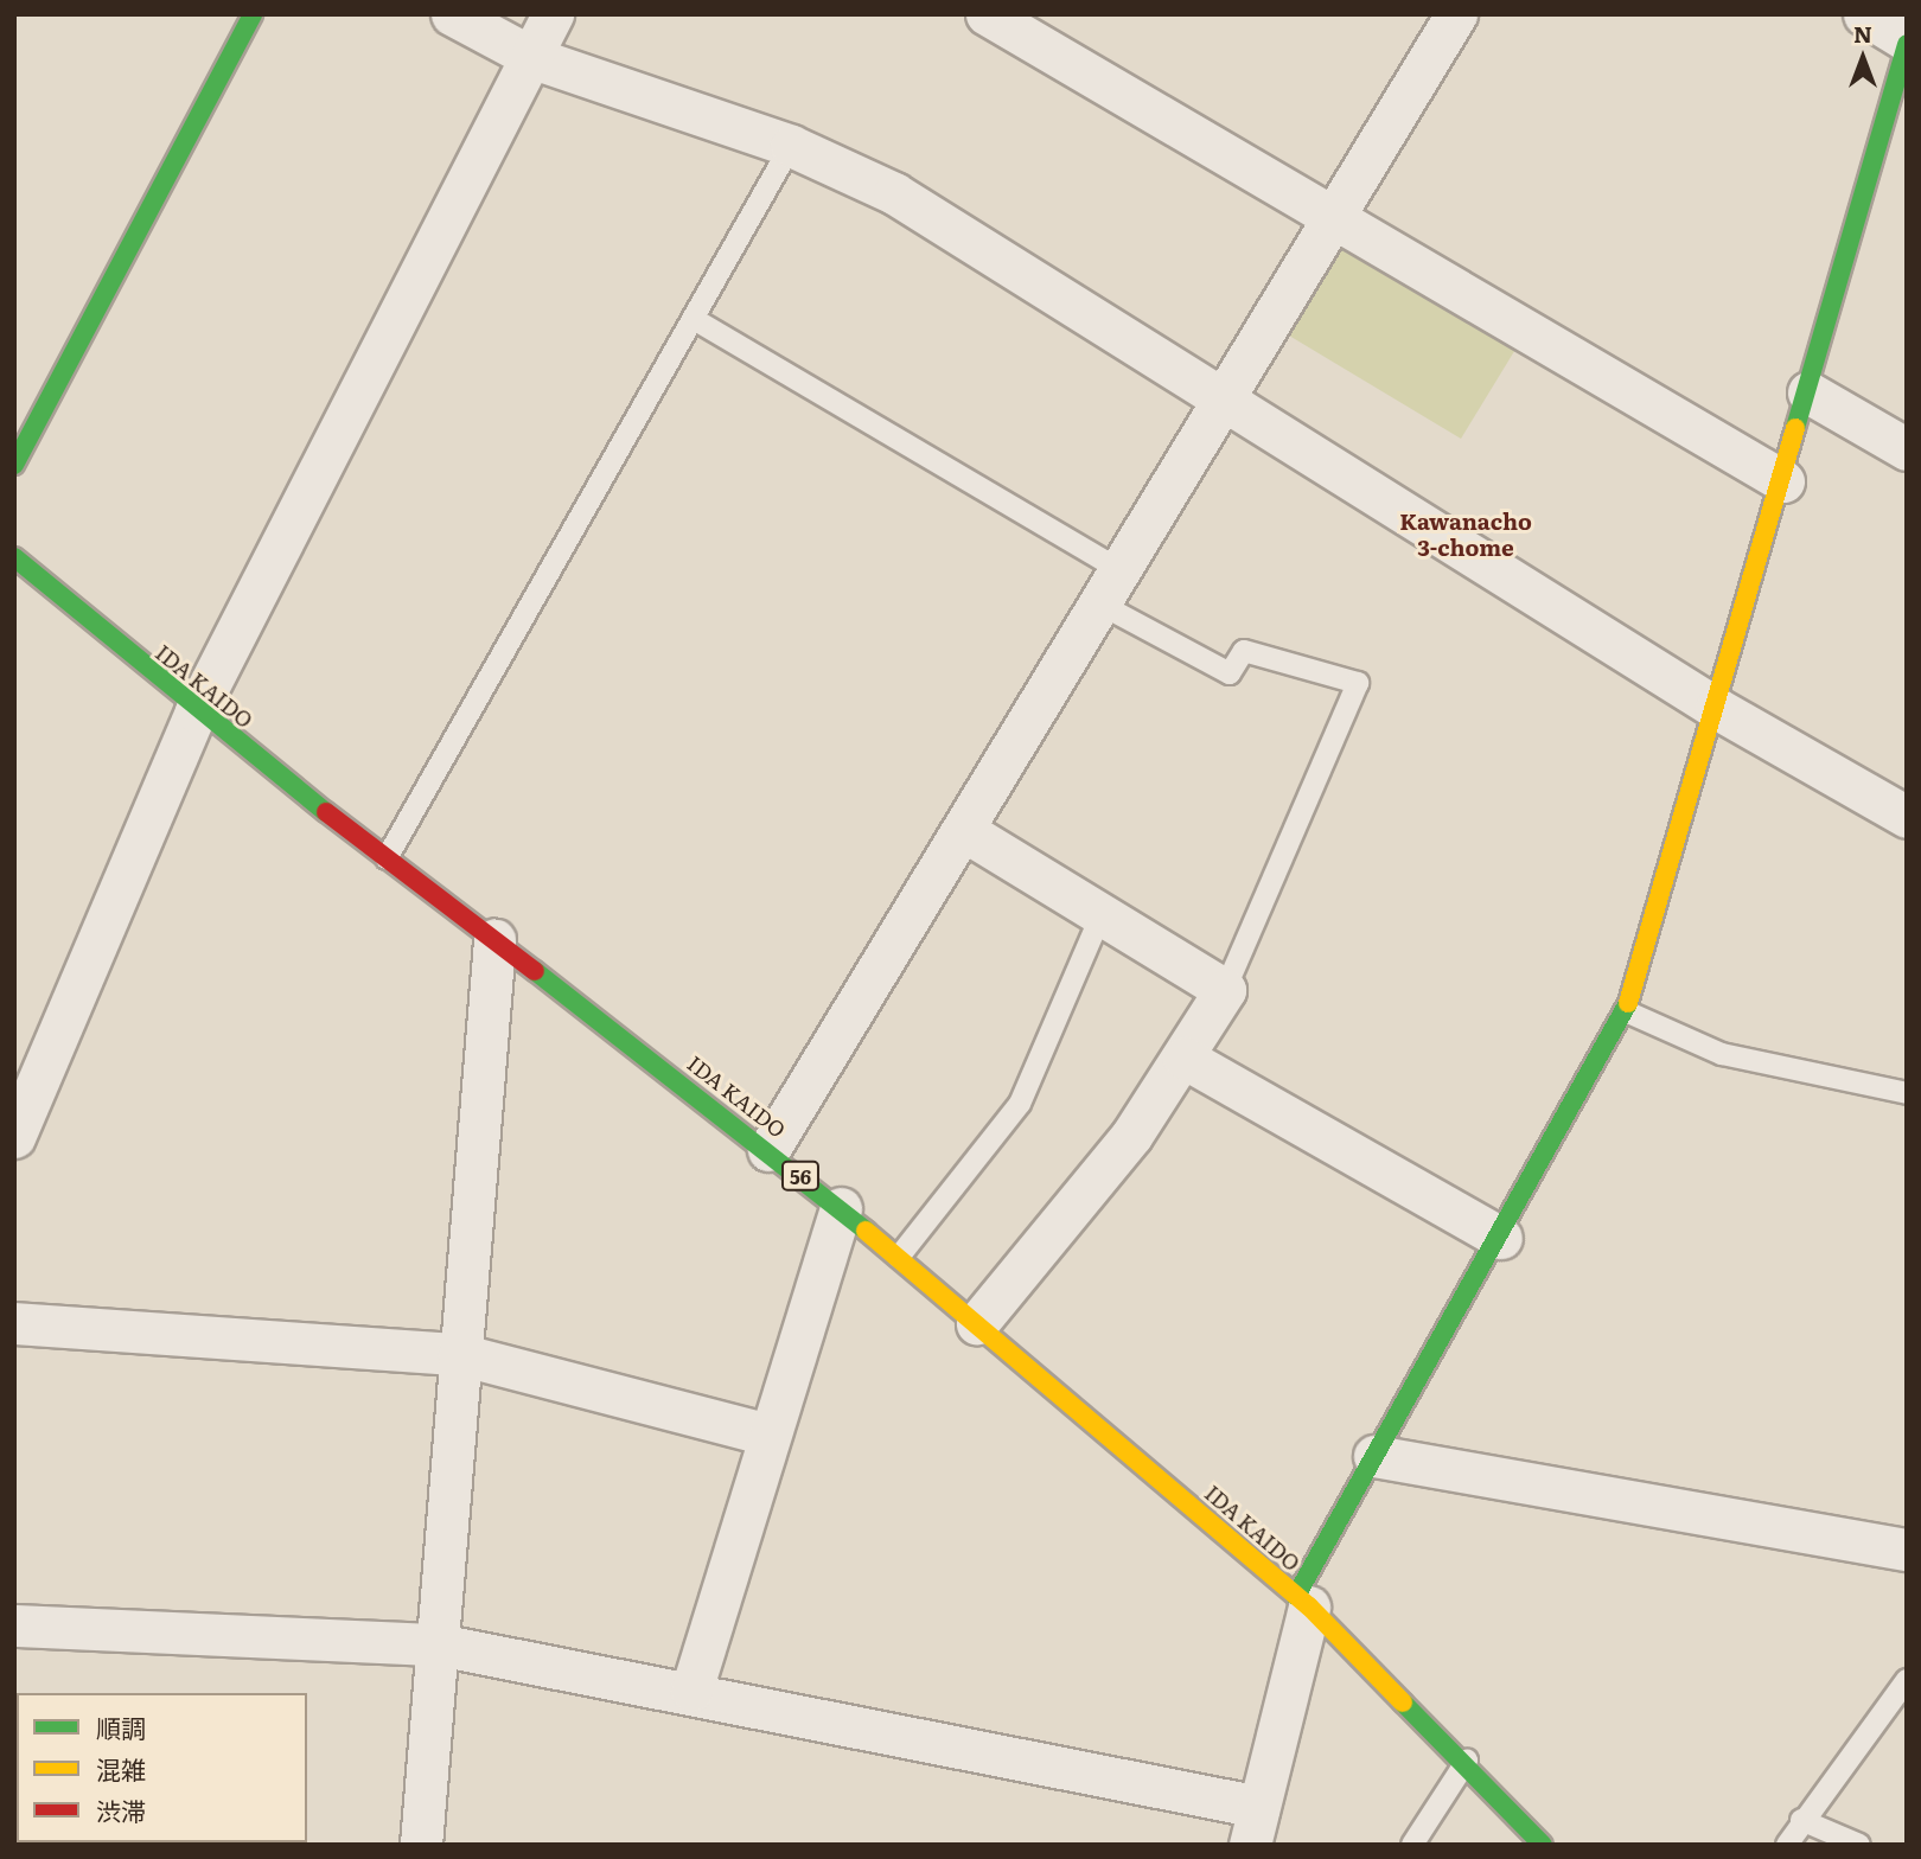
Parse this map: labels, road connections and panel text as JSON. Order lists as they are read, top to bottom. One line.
{"streets":{"street":["IDA KAIDO","56"]},"districts":["Kawanacho 3-chome"],"legend":["順調","混雑","渋滞"],"north":"top"}
